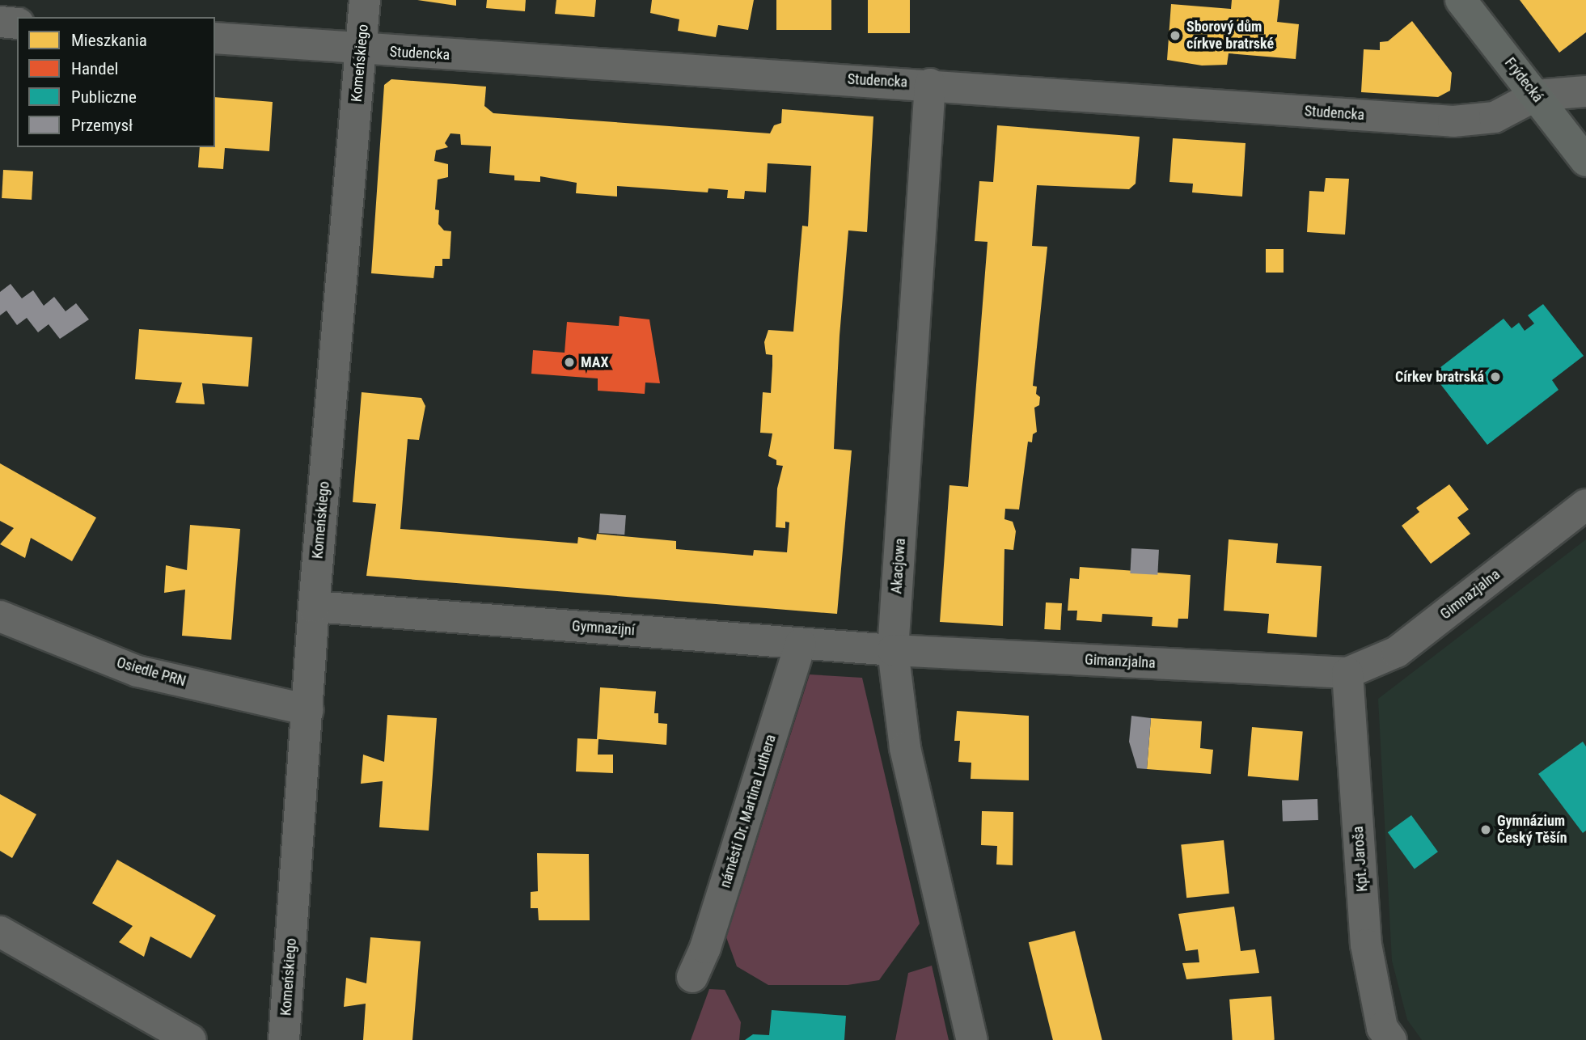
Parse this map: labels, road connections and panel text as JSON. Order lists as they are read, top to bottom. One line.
{"streets":{"main road":["Frýdecká"],"street":["Studencka","Komeńskiego","Akacjowa","Gimnazjalna","Gymnazijní","Gimanzjalna","Osiedle PRN","náměstí Dr. Martina Luthera","Kpt. Jaroša"]},"crossings":[["Studencka","Komeńskiego"],["Studencka","Frýdecká"],["Studencka","Akacjowa"],["Komeńskiego","Gymnazijní"],["Komeńskiego","Osiedle PRN"],["Akacjowa","Gymnazijní"],["Akacjowa","Gimanzjalna"],["Gimnazjalna","Gimanzjalna"],["Gimnazjalna","Kpt. Jaroša"],["Gymnazijní","Gimanzjalna"],["Gymnazijní","náměstí Dr. Martina Luthera"],["Gimanzjalna","Kpt. Jaroša"]],"places":["Sborový dům církve bratrské","MAX","Církev bratrská","Gymnázium Český Těšín"],"legend":["Mieszkania","Handel","Publiczne","Przemysł"]}
